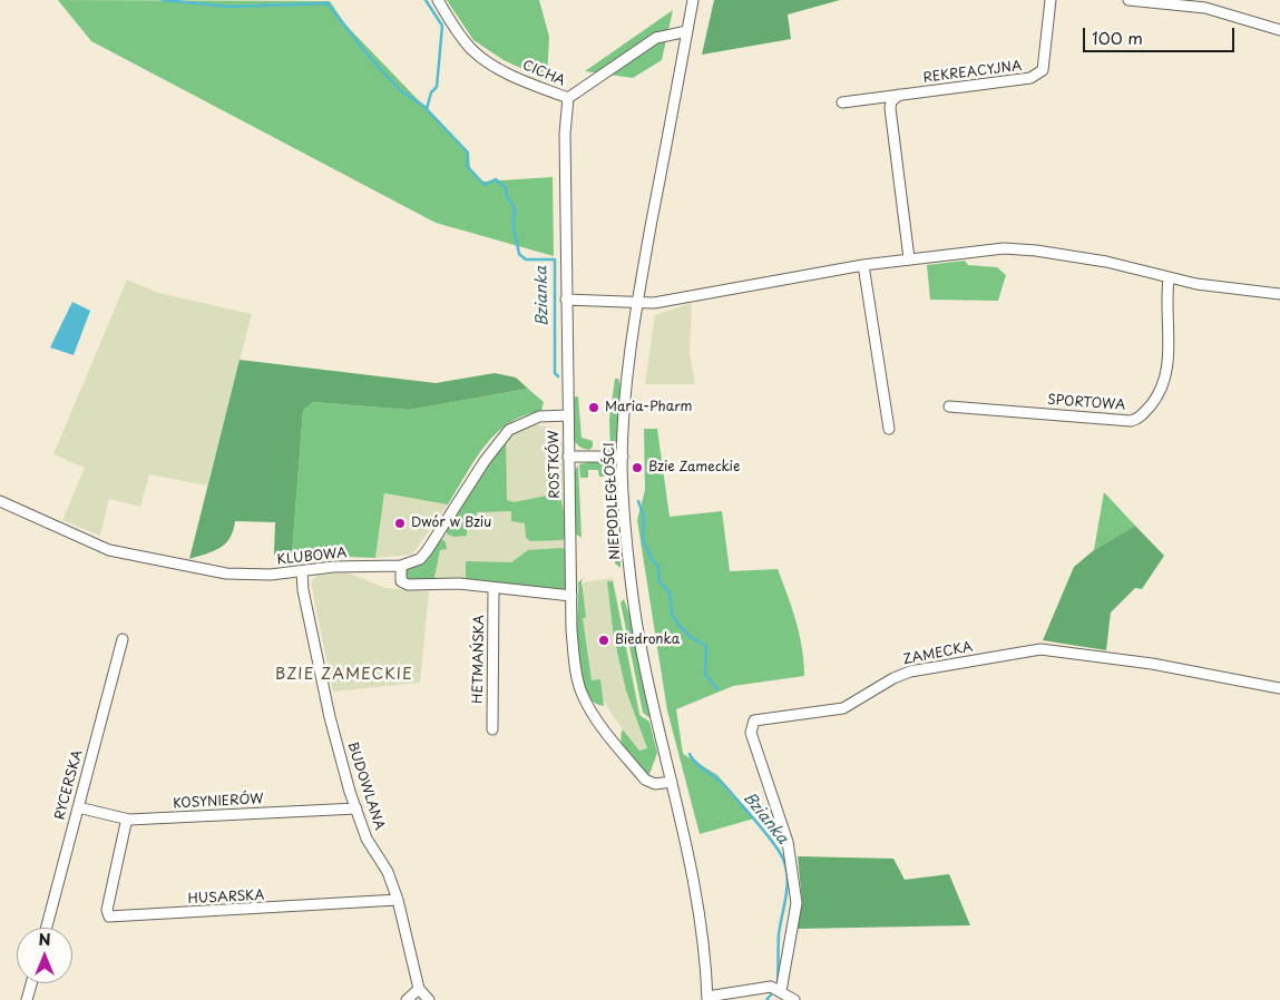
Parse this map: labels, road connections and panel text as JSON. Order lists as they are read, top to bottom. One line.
{"streets":{"street":["REKREACYJNA","CICHA","SPORTOWA","ROSTKÓW","NIEPODLEGŁOŚCI","KLUBOWA","ZAMECKA","HETMAŃSKA","RYCERSKA","BUDOWLANA","KOSYNIERÓW","HUSARSKA"]},"crossings":[["CICHA","ROSTKÓW"],["CICHA","NIEPODLEGŁOŚCI"],["ROSTKÓW","NIEPODLEGŁOŚCI"],["ROSTKÓW","KLUBOWA"],["KLUBOWA","BUDOWLANA"],["RYCERSKA","KOSYNIERÓW"],["BUDOWLANA","KOSYNIERÓW"],["BUDOWLANA","HUSARSKA"],["KOSYNIERÓW","HUSARSKA"]],"districts":["BZIE ZAMECKIE"],"water":["Bzianka"],"places":["Maria-Pharm","Bzie Zameckie","Dwór w Bziu","Biedronka"],"scale_bar":"100 m","north":"top"}
